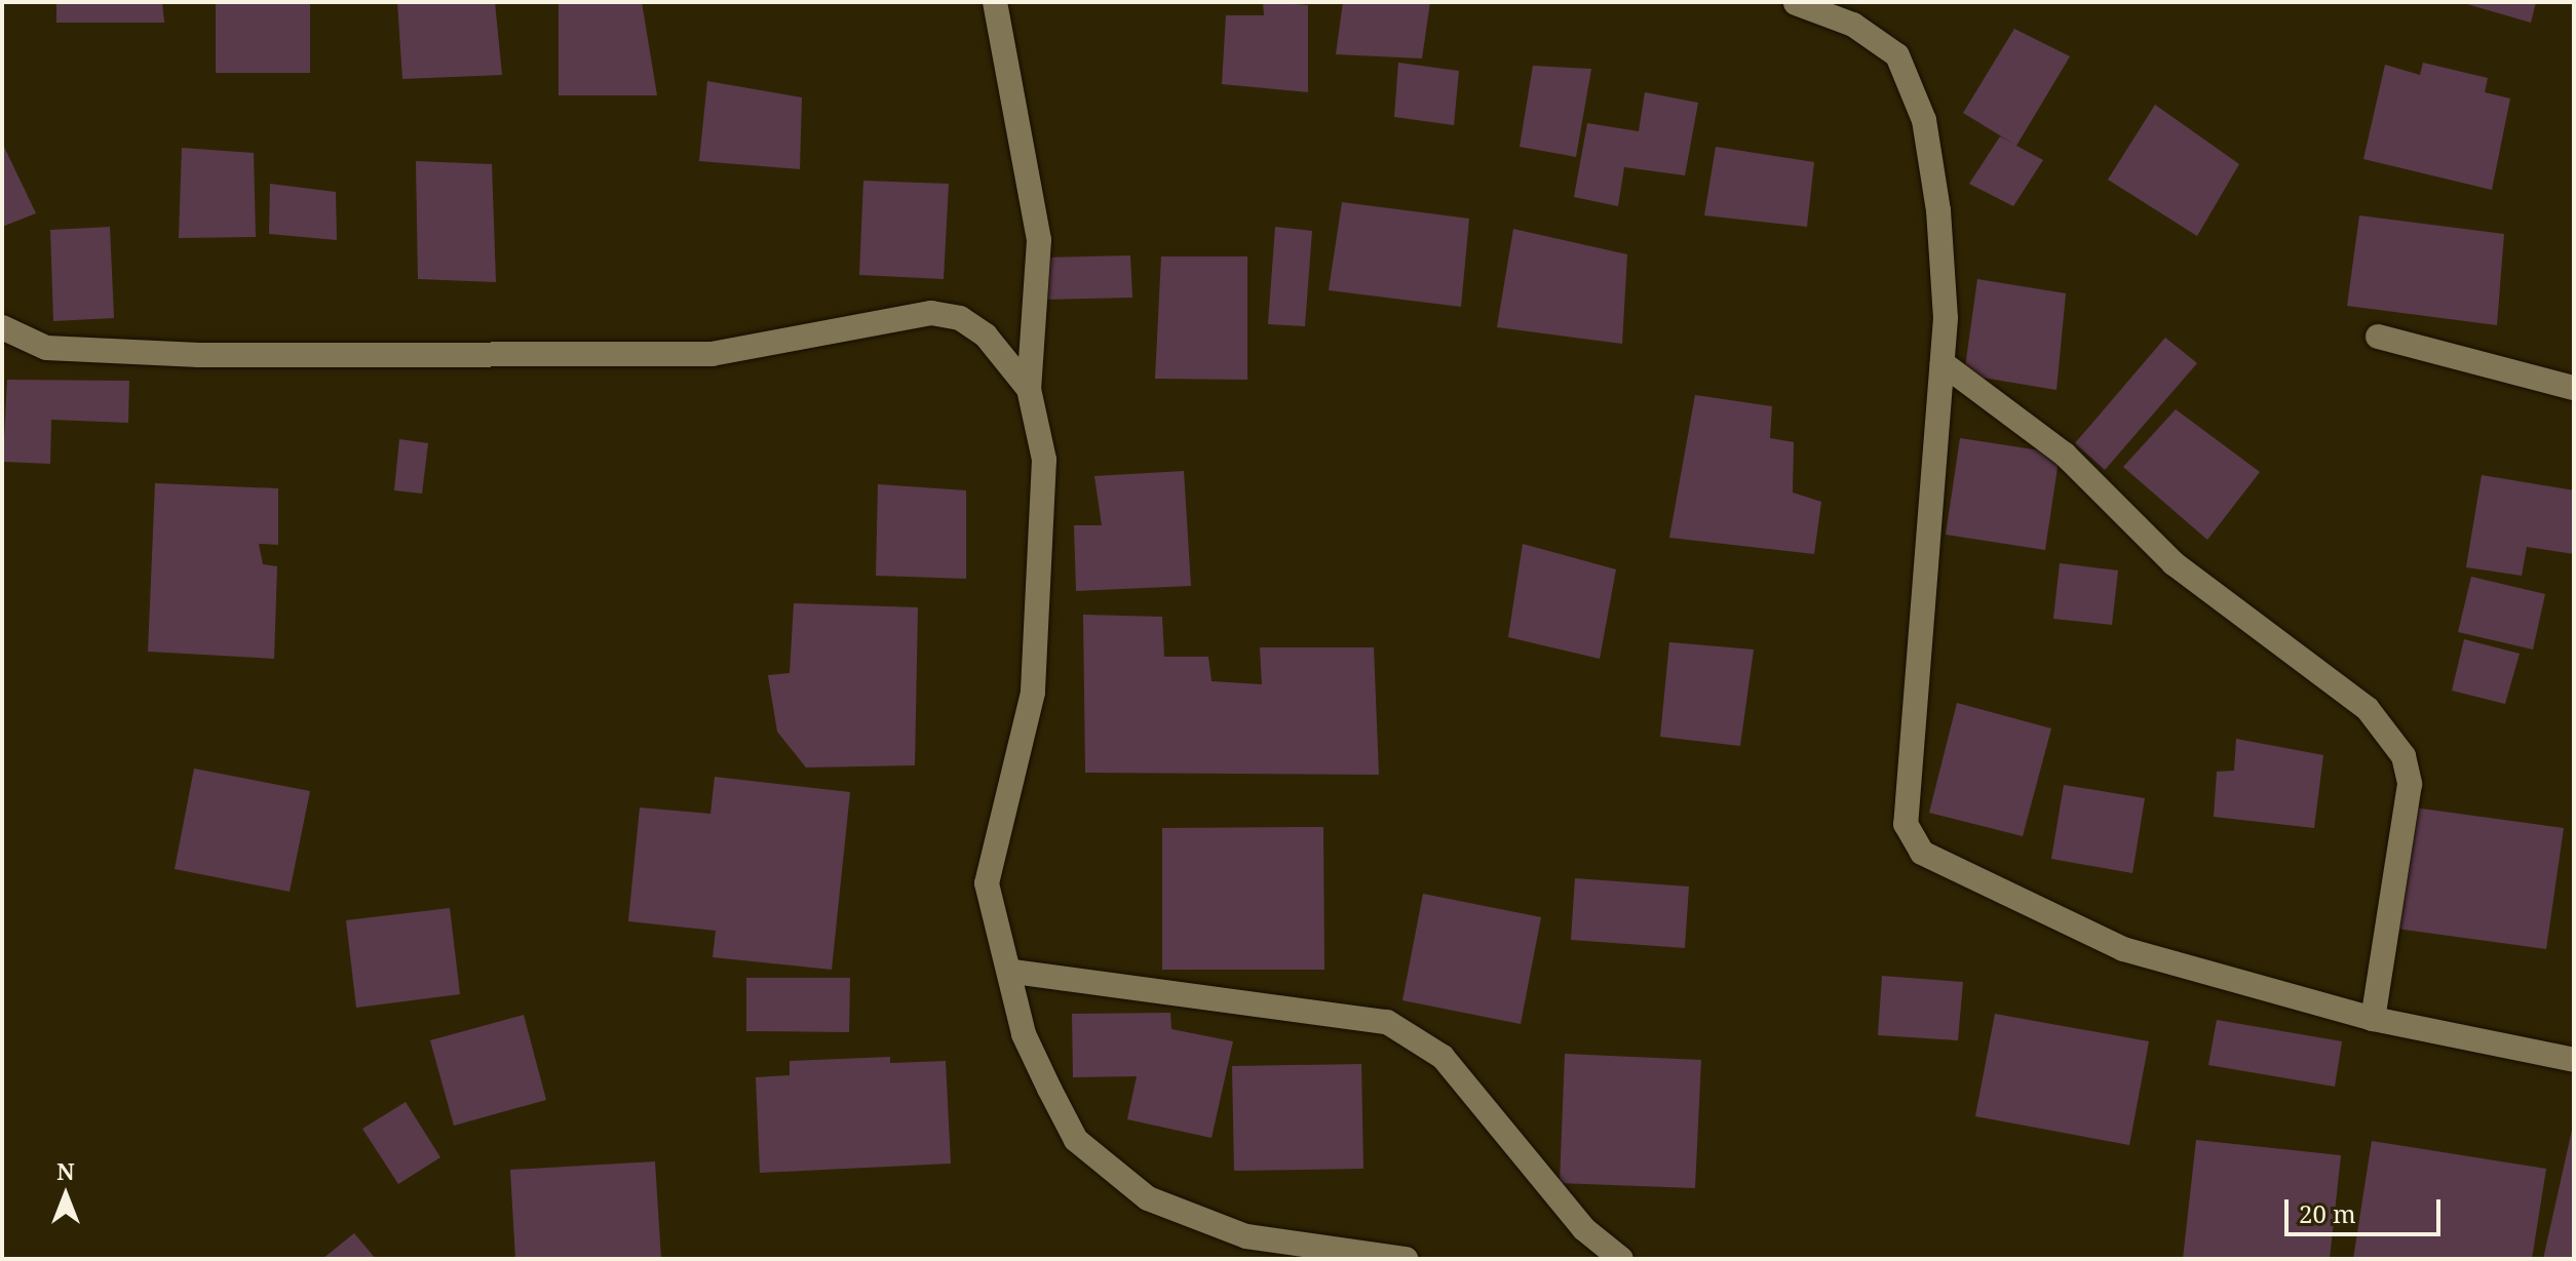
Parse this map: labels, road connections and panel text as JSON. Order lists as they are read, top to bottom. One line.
{"scale_bar":"20 m","north":"top"}
